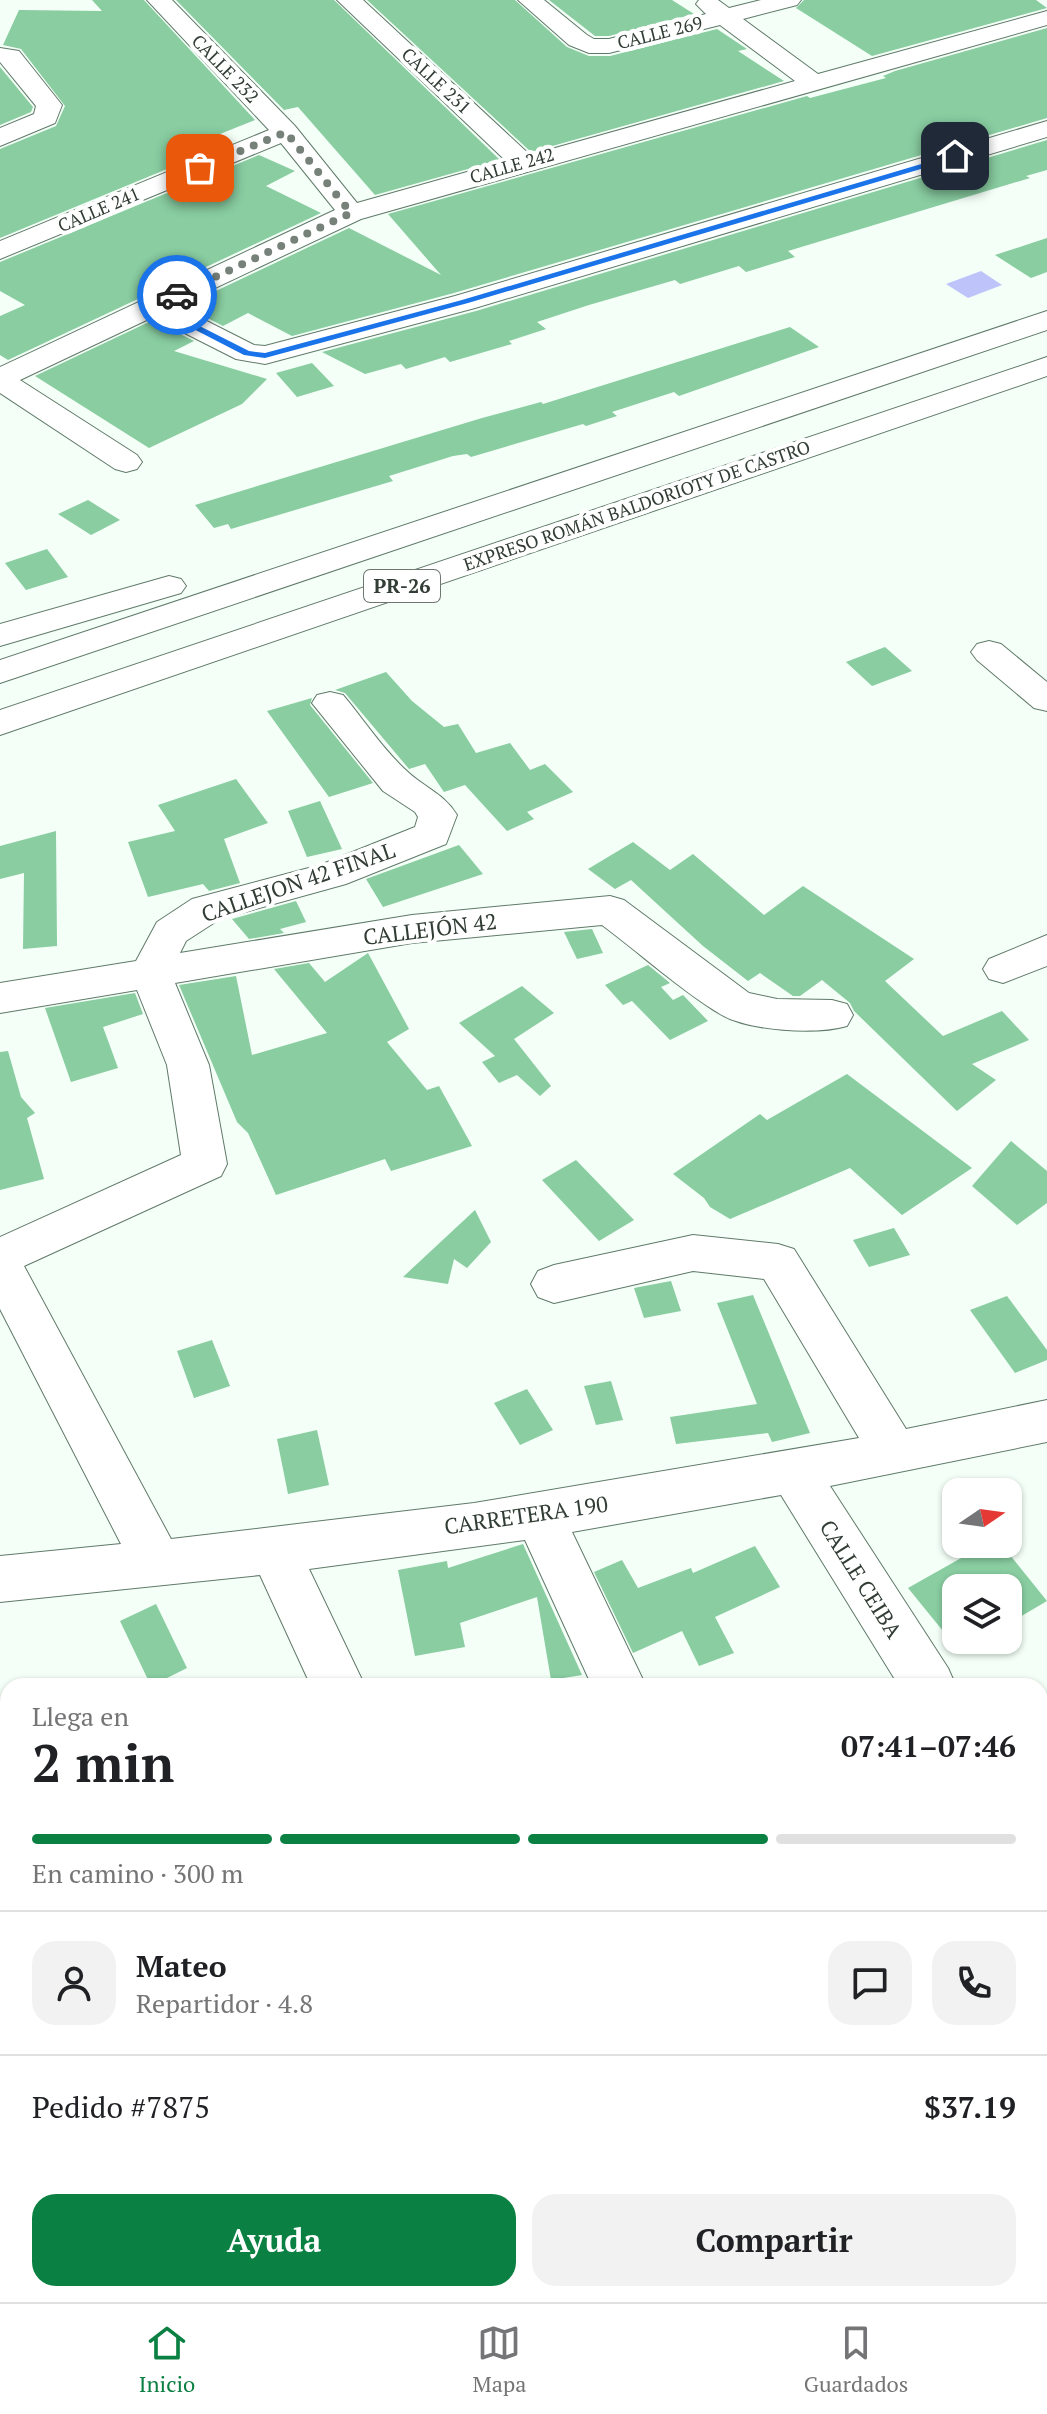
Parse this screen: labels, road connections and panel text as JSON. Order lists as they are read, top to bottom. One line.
{"streets":{"main road":["CALLE 269","CALLE 232","CALLE 231","CALLE 242","CALLE 241","EXPRESO ROMÁN BALDORIOTY DE CASTRO","PR-26","CALLEJON 42 FINAL","CALLEJÓN 42","CARRETERA 190","CALLE CEIBA"]},"crossings":[["CALLE 232","CALLE 242"],["CALLE 232","CALLE 241"],["CALLE 231","CALLE 242"],["CALLEJON 42 FINAL","CALLEJÓN 42"],["CARRETERA 190","CALLE CEIBA"]],"north":"right","page":{"heading":["2 min","Llega en","07:41–07:46"],"panel":["Mateo","Repartidor · 4.8","Pedido #7875","$37.19"],"bar":"En camino · 300 m","buttons":["Ayuda","Compartir"],"tabs":["Inicio","Mapa","Guardados"]}}
